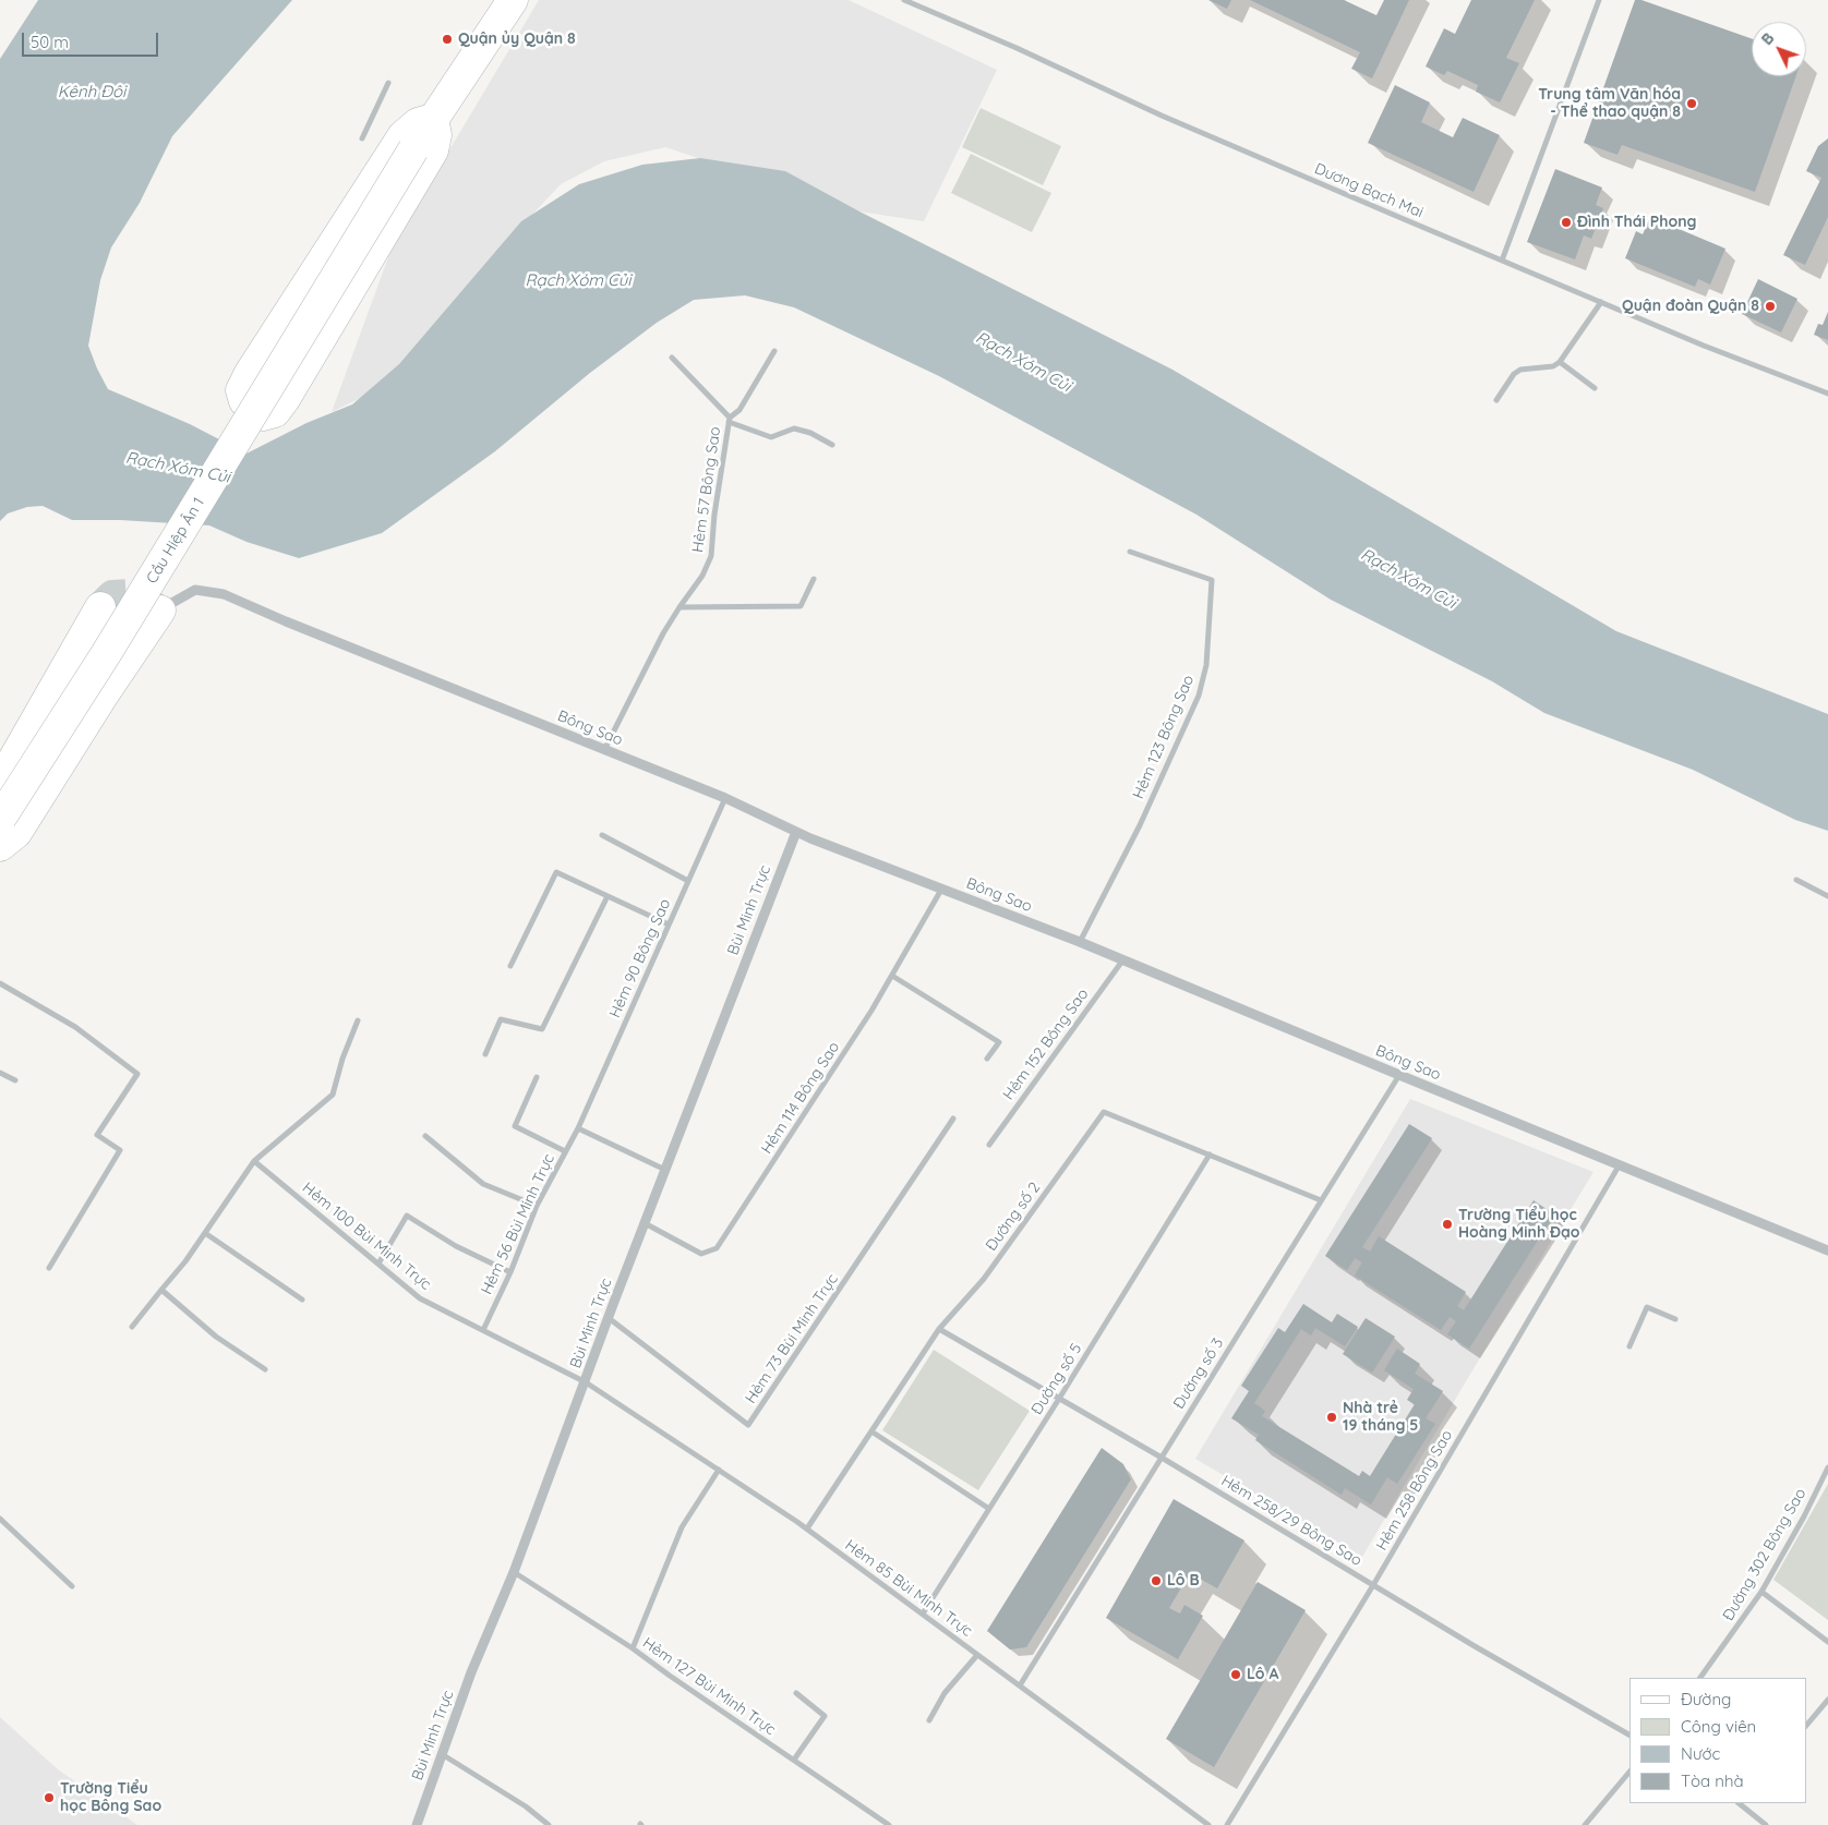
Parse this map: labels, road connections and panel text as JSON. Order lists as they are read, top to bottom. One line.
{"streets":{"main road":["Cầu Hiệp Ân 1"],"street":["Dương Bạch Mai","Hẻm 57 Bông Sao","Bông Sao","Hẻm 123 Bông Sao","Bùi Minh Trực","Hẻm 90 Bông Sao","Hẻm 152 Bông Sao","Hẻm 114 Bông Sao","Đường số 2","Hẻm 56 Bùi Minh Trực","Hẻm 100 Bùi Minh Trực","Hẻm 73 Bùi Minh Trực","Đường số 3","Đường số 5","Hẻm 258 Bông Sao","Hẻm 258/29 Bông Sao","Đường 302 Bông Sao","Hẻm 85 Bùi Minh Trực","Hẻm 127 Bùi Minh Trực"]},"crossings":[["Hẻm 57 Bông Sao","Bông Sao"],["Bông Sao","Hẻm 123 Bông Sao"],["Bông Sao","Bùi Minh Trực"],["Bông Sao","Hẻm 90 Bông Sao"],["Bông Sao","Hẻm 152 Bông Sao"],["Bông Sao","Hẻm 114 Bông Sao"],["Bông Sao","Đường số 3"],["Bông Sao","Hẻm 258 Bông Sao"],["Bùi Minh Trực","Hẻm 114 Bông Sao"],["Bùi Minh Trực","Hẻm 100 Bùi Minh Trực"],["Bùi Minh Trực","Hẻm 73 Bùi Minh Trực"],["Bùi Minh Trực","Hẻm 85 Bùi Minh Trực"],["Bùi Minh Trực","Hẻm 127 Bùi Minh Trực"],["Hẻm 90 Bông Sao","Hẻm 56 Bùi Minh Trực"],["Đường số 2","Đường số 3"],["Đường số 2","Đường số 5"],["Đường số 2","Hẻm 258/29 Bông Sao"],["Đường số 2","Hẻm 85 Bùi Minh Trực"],["Hẻm 56 Bùi Minh Trực","Hẻm 100 Bùi Minh Trực"],["Hẻm 100 Bùi Minh Trực","Hẻm 85 Bùi Minh Trực"],["Đường số 3","Hẻm 258/29 Bông Sao"],["Đường số 3","Hẻm 85 Bùi Minh Trực"],["Đường số 5","Hẻm 258/29 Bông Sao"],["Đường số 5","Hẻm 85 Bùi Minh Trực"],["Hẻm 258 Bông Sao","Hẻm 258/29 Bông Sao"]],"water":["Kênh Đôi","Rạch Xóm Củi"],"places":["Quận ủy Quận 8","Trung tâm Văn hóa - Thể thao quận 8","Đình Thái Phong","Quận đoàn Quận 8","Trường Tiểu học Hoàng Minh Đạo","Nhà trẻ 19 tháng 5","Lô B","Lô A","Trường Tiểu học Bông Sao"],"legend":["Đường","Công viên","Nước","Tòa nhà"],"scale_bar":"50 m","north":"top left"}
